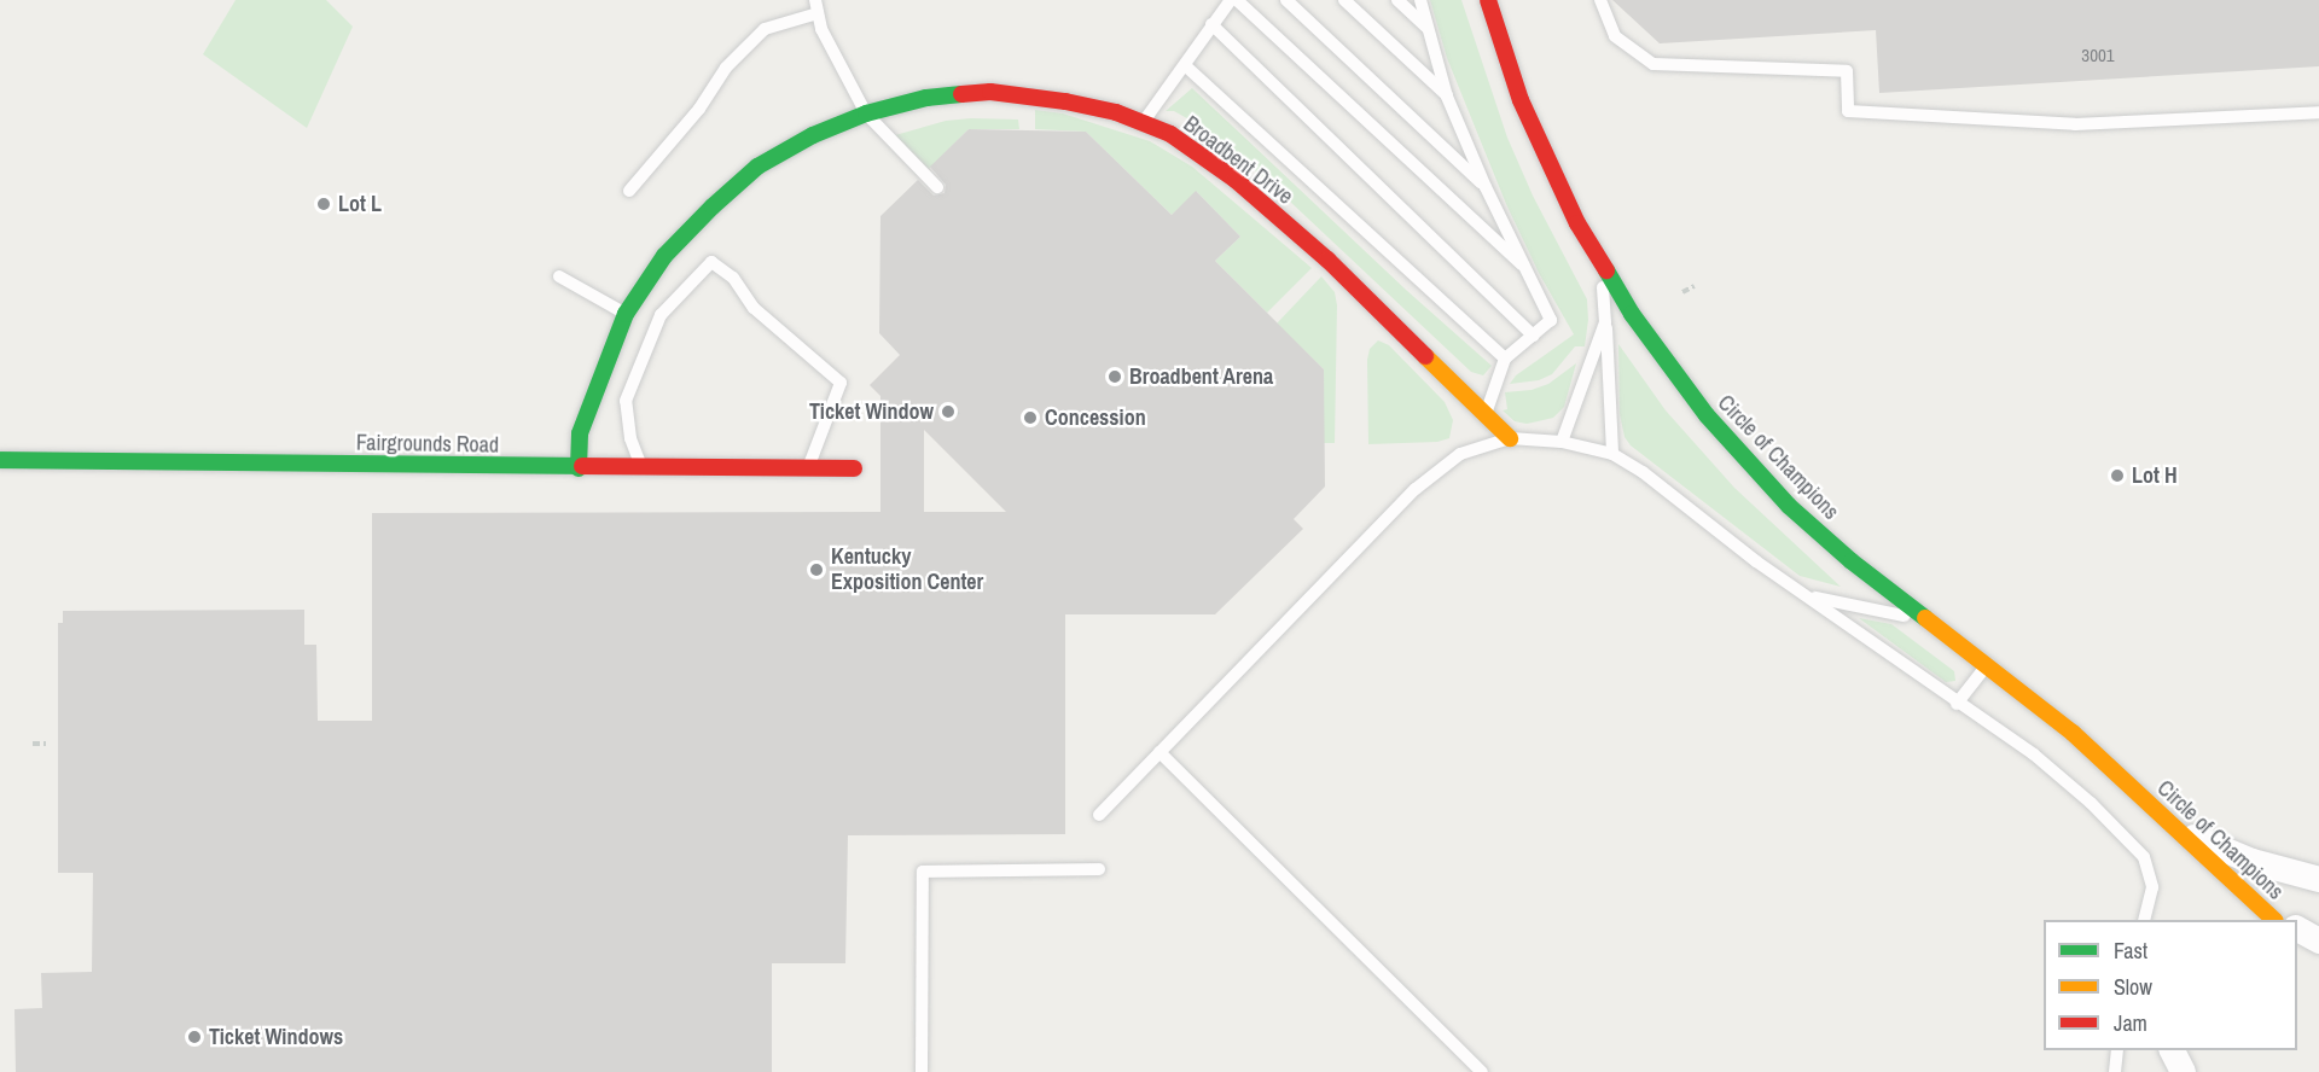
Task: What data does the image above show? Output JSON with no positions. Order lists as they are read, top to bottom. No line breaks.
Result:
{"streets":{"street":["Broadbent Drive","Fairgrounds Road","Circle of Champions"]},"crossings":[["Broadbent Drive","Fairgrounds Road"]],"places":["Lot L","Broadbent Arena","Ticket Window","Concession","Lot H","Kentucky Exposition Center","Ticket Windows"],"house_numbers":["3001"],"legend":["Fast","Slow","Jam"]}
